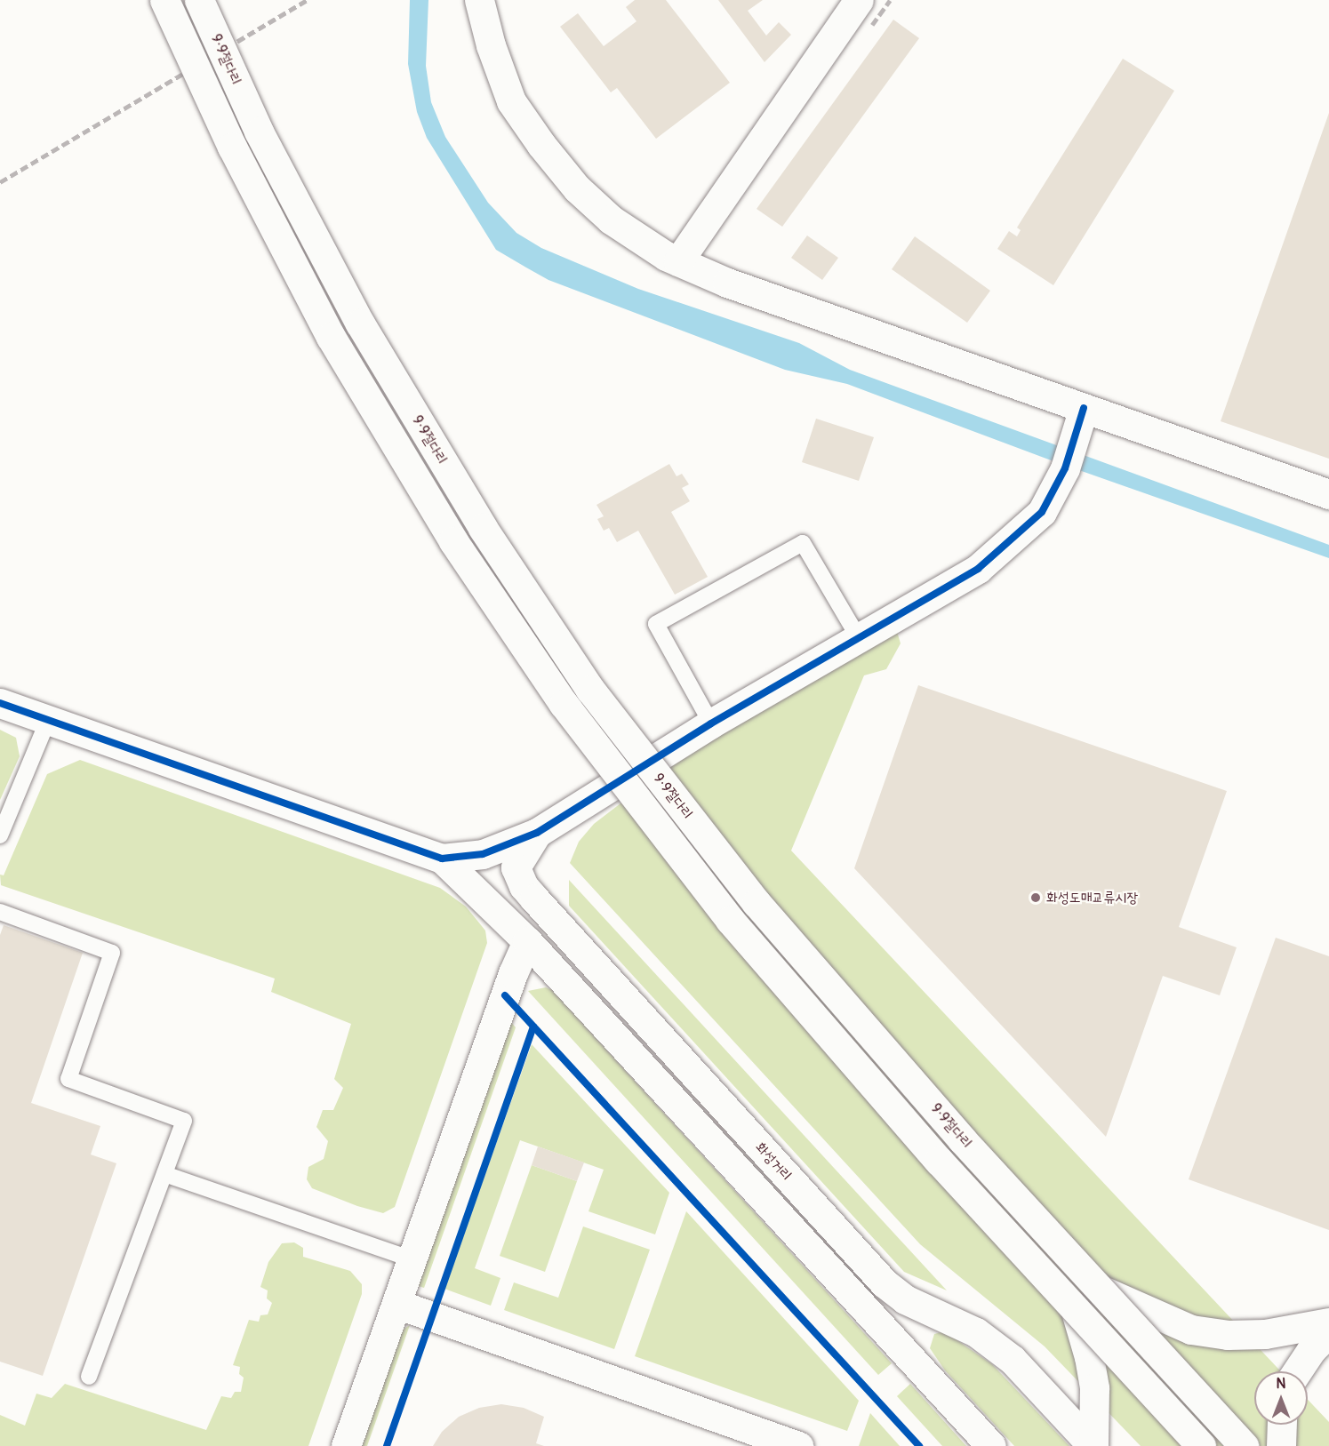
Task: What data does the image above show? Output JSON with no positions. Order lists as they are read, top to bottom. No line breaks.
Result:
{"streets":{"main road":["9·9절다리","화성거리"]},"places":["화성도매교류시장"],"north":"top"}
